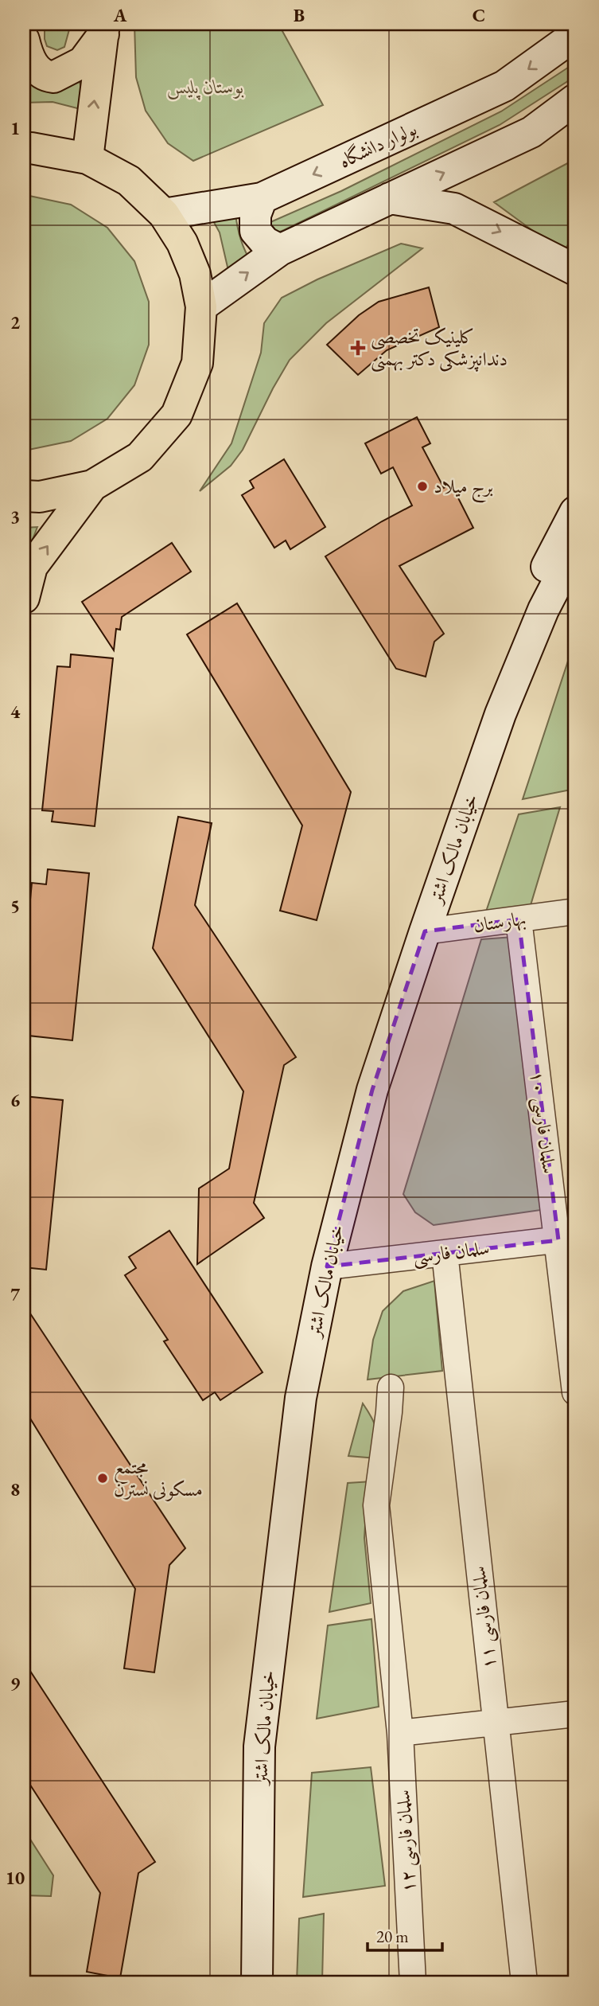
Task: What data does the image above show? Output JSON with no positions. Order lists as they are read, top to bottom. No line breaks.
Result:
{"streets":{"main road":["بولوار دانشگاه","خیابان مالک اشتر"],"street":["بهارستان","سلمان فارسی ۱۰","سلمان فارسی","سلمان فارسی ۱۱","سلمان فارسی ۱۲"]},"crossings":[["خیابان مالک اشتر","بهارستان"],["خیابان مالک اشتر","سلمان فارسی"],["بهارستان","سلمان فارسی ۱۰"],["سلمان فارسی ۱۰","سلمان فارسی"],["سلمان فارسی","سلمان فارسی ۱۱"]],"parks":["بوستان پلیس"],"places":{"health":["کلینیک تخصصی دندانپزشکی دکتر بهمنی"],"other":["برج میلاد","مجتمع مسکونی نسترن"]},"scale_bar":"20 m","grid":{"columns":["A","B","C"],"rows":["1","2","3","4","5","6","7","8","9","10"]}}
